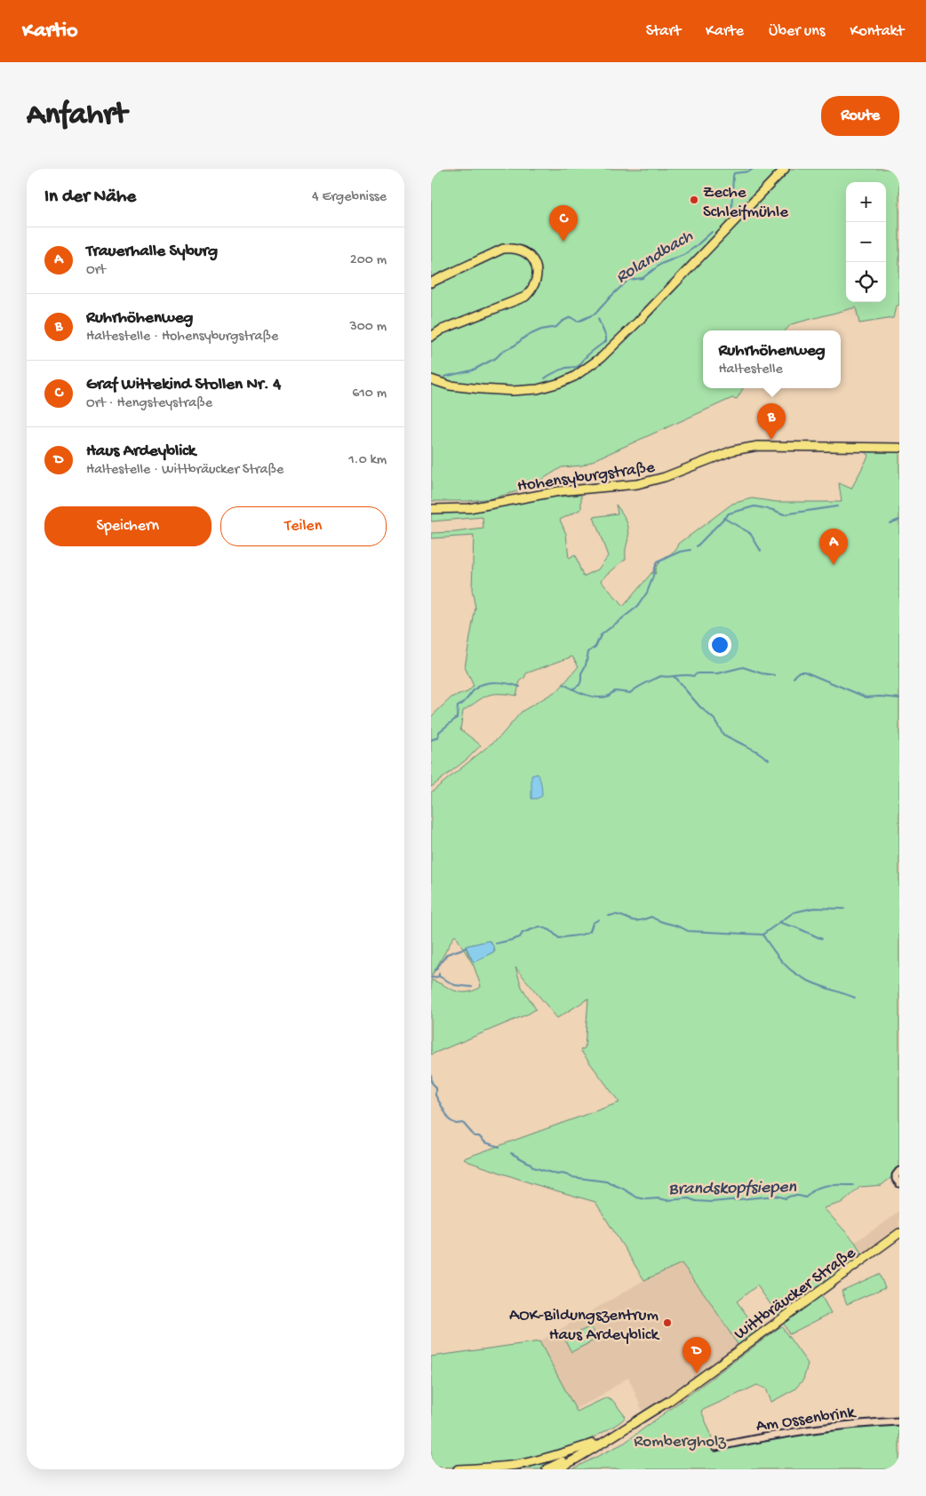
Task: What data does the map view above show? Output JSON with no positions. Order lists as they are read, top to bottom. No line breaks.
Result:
{"streets":{"main road":["Hohensyburgstraße","Wittbräucker Straße"],"street":["Am Ossenbrink"]},"water":["Rolandbach","Brandskopfsiepen"],"parks":["Rombergholz"],"places":["Zeche Schleifmühle","AOK-Bildungszentrum Haus Ardeyblick"],"page":{"header":"Kartio","nav":["Start","Karte","Über uns","Kontakt"],"buttons":["Route",["Speichern","Teilen"]],"title":"Anfahrt","heading":["In der Nähe","4 Ergebnisse"],"map_buttons":["+","−"],"pins":["C","B","A","D"],"list":[{"mark":"A","name":"Trauerhalle Syburg","note":"Ort","value":"200 m"},{"mark":"B","name":"Ruhrhöhenweg","note":"Haltestelle · Hohensyburgstraße","value":"300 m"},{"mark":"C","name":"Graf Wittekind Stollen Nr. 4","note":"Ort · Hengsteystraße","value":"610 m"},{"mark":"D","name":"Haus Ardeyblick","note":"Haltestelle · Wittbräucker Straße","value":"1.0 km"}],"popup":["Ruhrhöhenweg","Haltestelle"]}}
